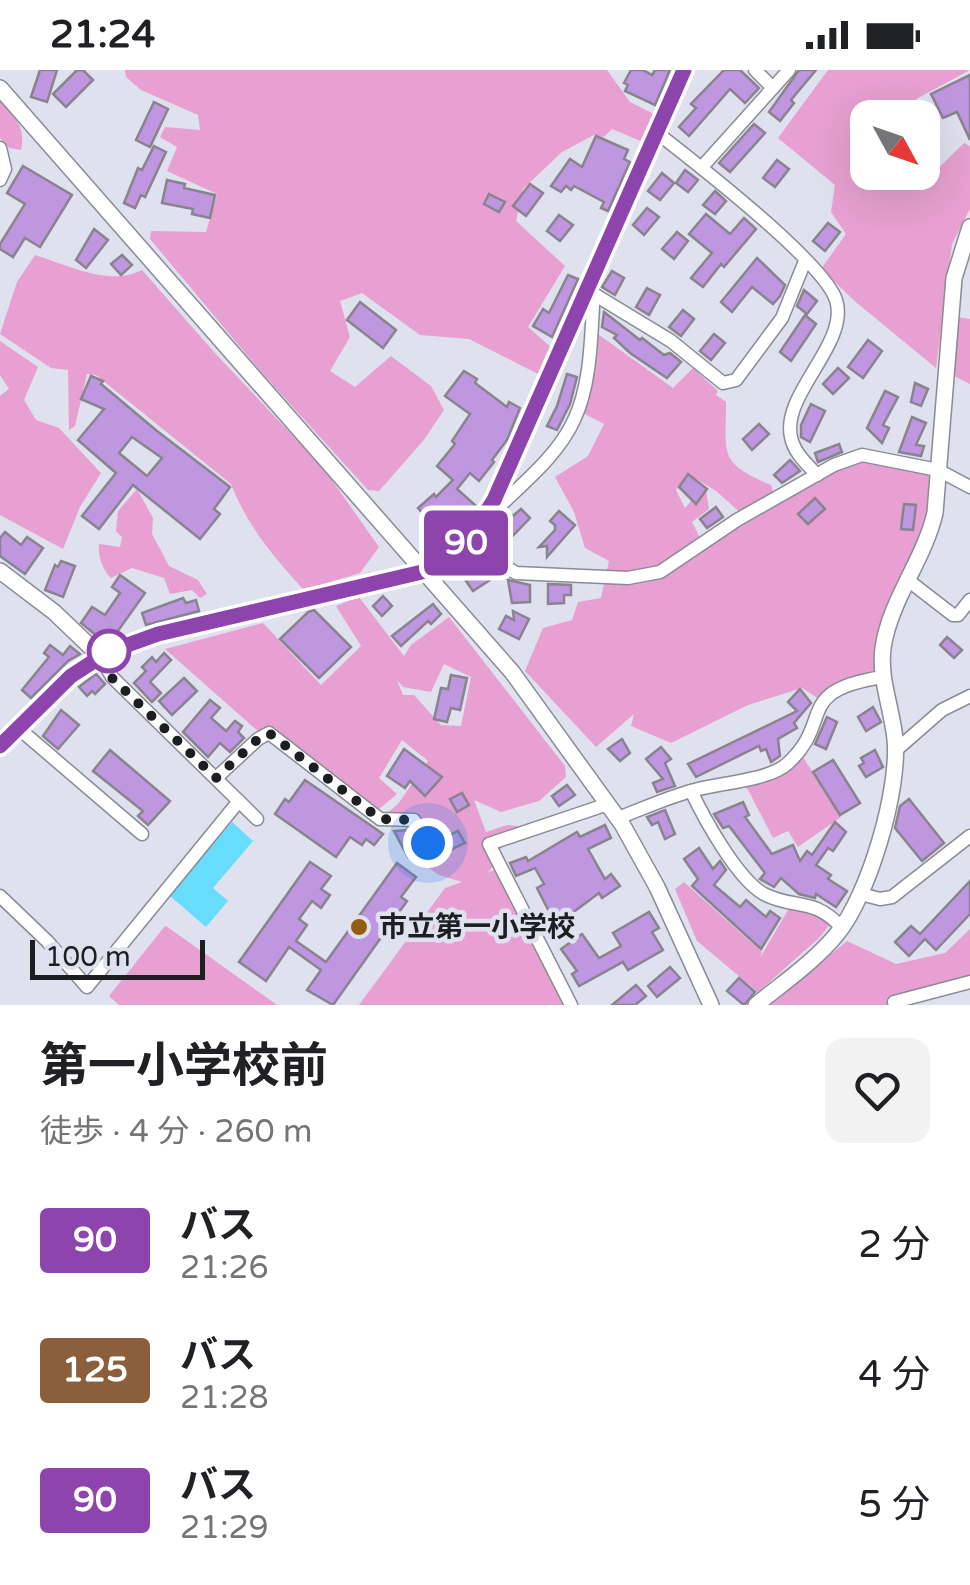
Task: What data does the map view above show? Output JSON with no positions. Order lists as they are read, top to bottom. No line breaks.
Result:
{"places":["市立第一小学校"],"lines":["bus line 90"],"scale_bar":"100 m","north":"bottom right","page":{"status":"21:24","on_map":"90","scale":"100 m","heading":["第一小学校前","徒歩 · 4 分 · 260 m"],"list":[{"mark":"90","name":"バス","note":"21:26","value":"2 分"},{"mark":"125","name":"バス","note":"21:28","value":"4 分"},{"mark":"90","name":"バス","note":"21:29","value":"5 分"}]}}
